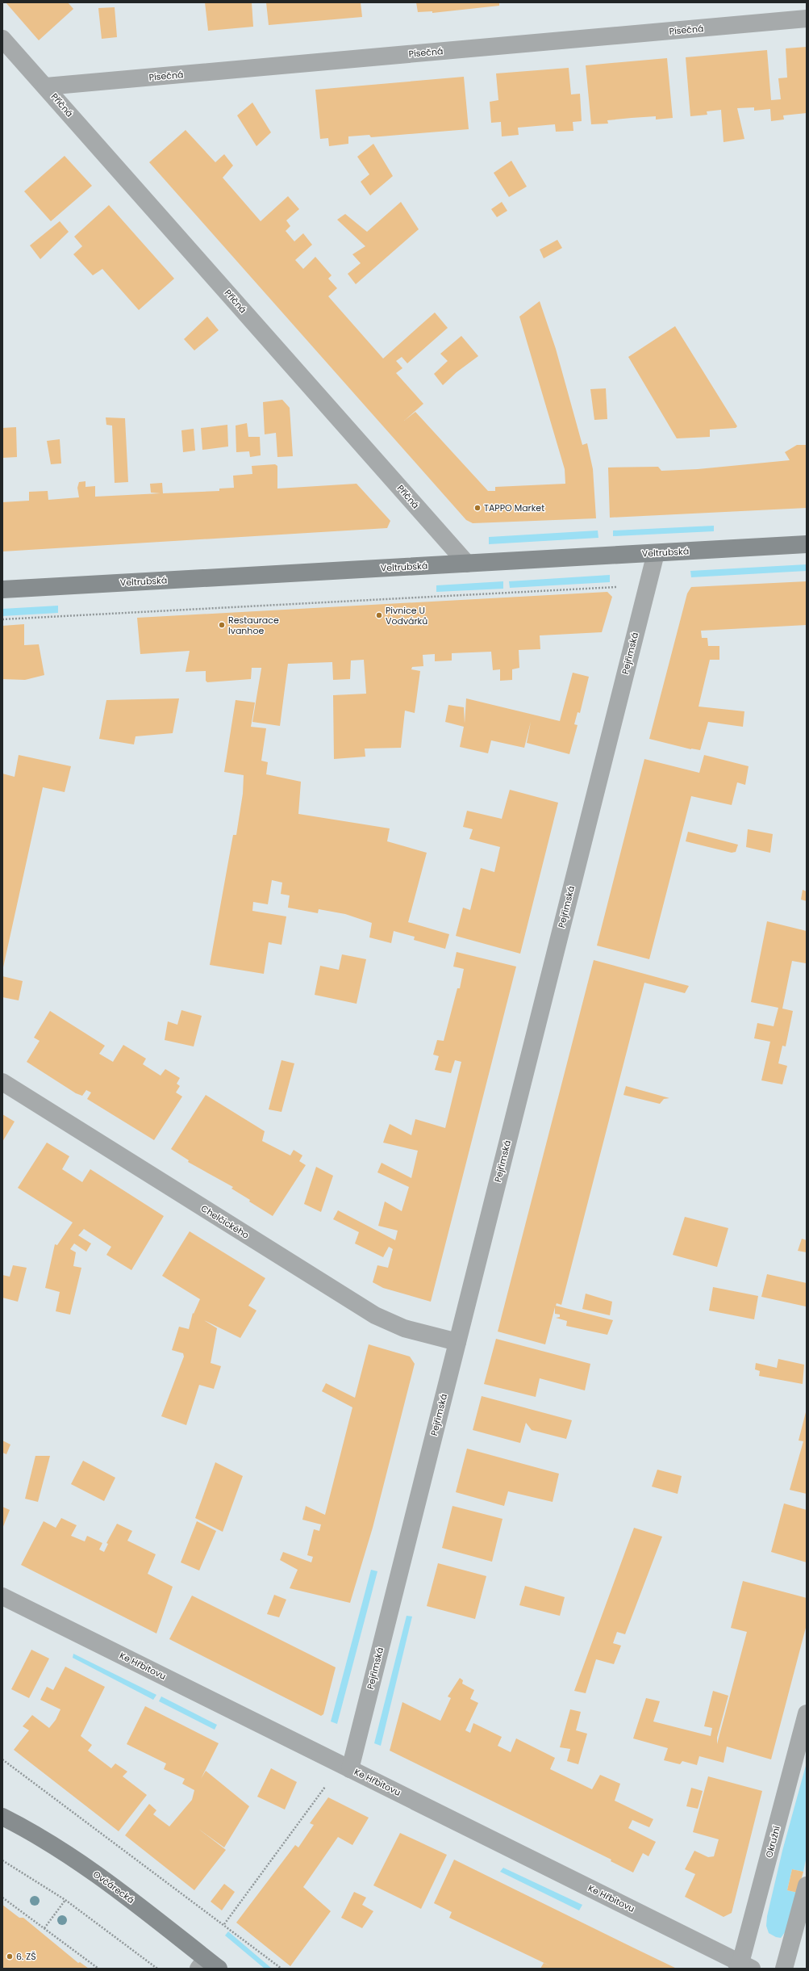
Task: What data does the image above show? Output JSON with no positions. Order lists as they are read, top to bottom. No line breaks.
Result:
{"streets":{"street":["Písečná","Příčná","Veltrubská","Pejřimská","Chelčického","Ke Hřbitovu","Okružní","Ovčárecká"]},"crossings":[["Písečná","Příčná"],["Příčná","Veltrubská"],["Veltrubská","Pejřimská"],["Pejřimská","Chelčického"],["Pejřimská","Ke Hřbitovu"],["Ke Hřbitovu","Okružní"]],"places":["TAPPO Market","Pivnice U Vodvárků","Restaurace Ivanhoe","6. ZŠ"]}
